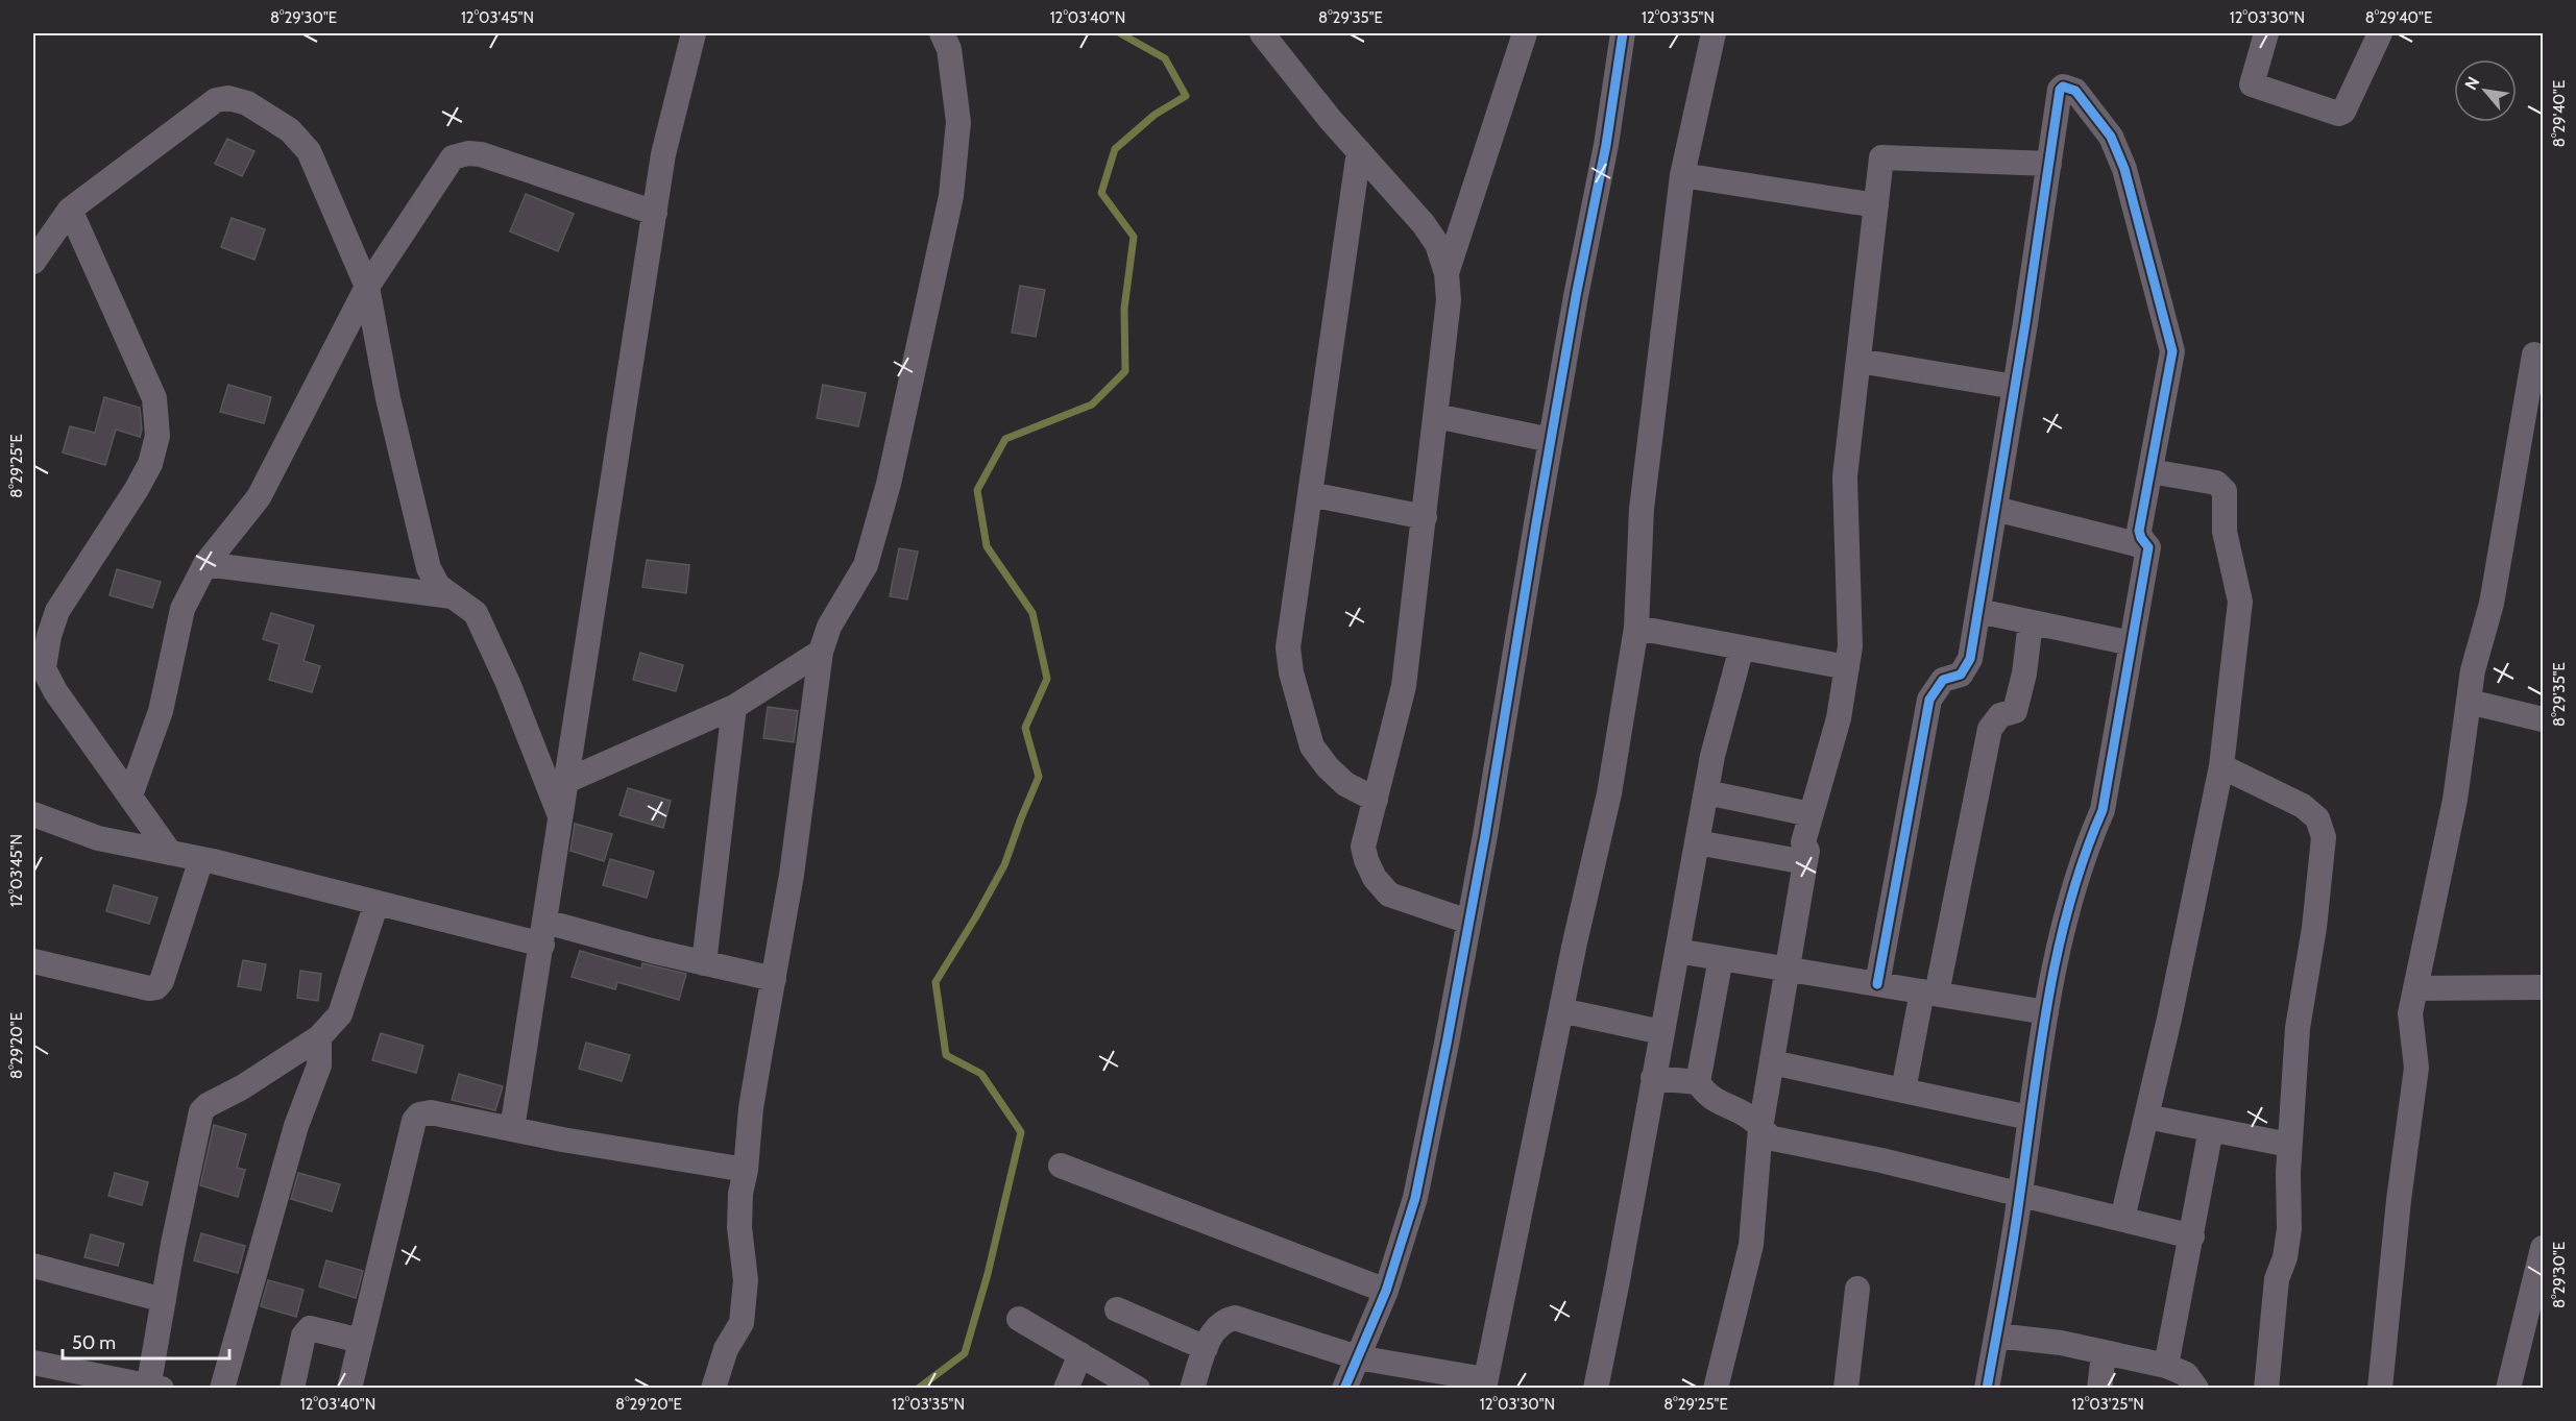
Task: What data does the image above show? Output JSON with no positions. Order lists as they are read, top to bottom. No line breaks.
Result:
{"scale_bar":"50 m","north":"top left","coordinates":["8°29'30\"E","12°03'45\"N","12°03'40\"N","8°29'35\"E","12°03'35\"N","12°03'30\"N","8°29'40\"E","8°29'25\"E","8°29'20\"E","12°03'25\"N"]}
